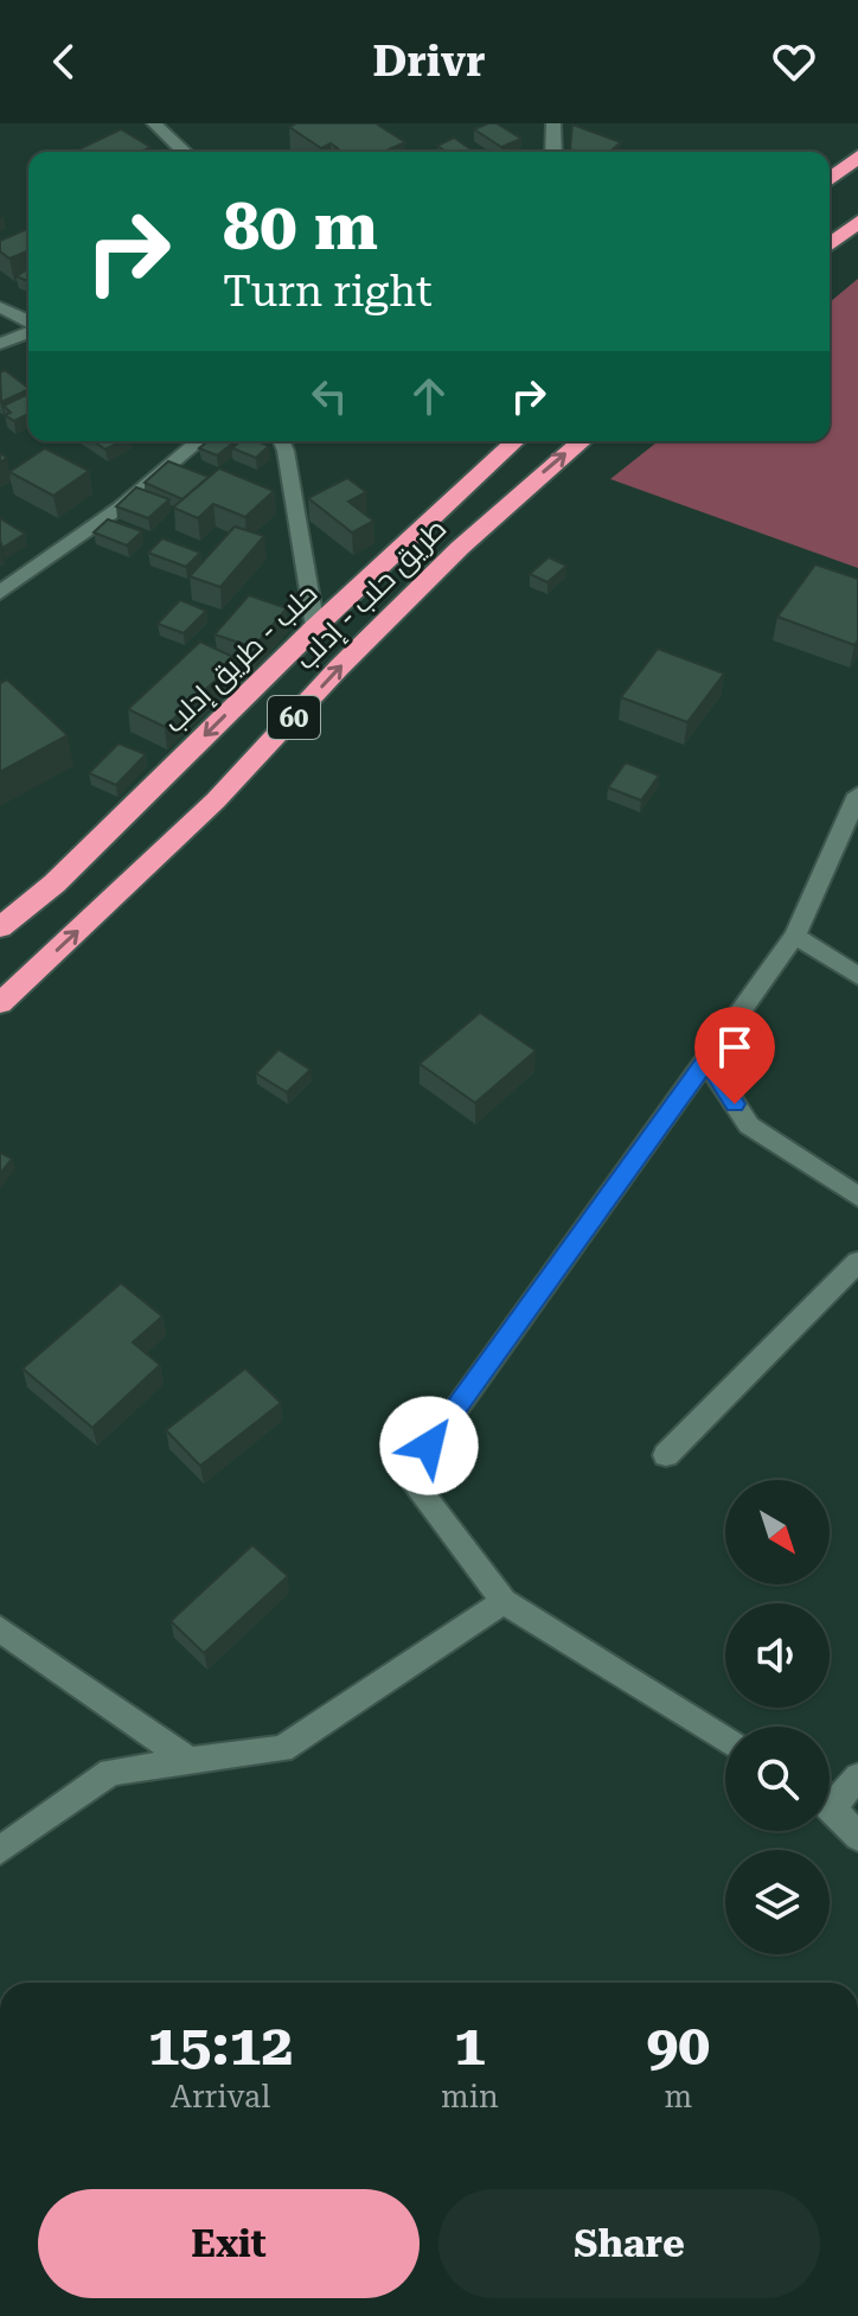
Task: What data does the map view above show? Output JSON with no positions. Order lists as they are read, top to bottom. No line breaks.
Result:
{"streets":{"highway":["طريق حلب - إدلب","حلب - طريق إدلب","60"]},"one_way":["طريق حلب - إدلب","حلب - طريق إدلب"],"north":"bottom right","page":{"header":"Drivr","turn":["80 m","Turn right"],"eta":["15:12","Arrival","1","min","90","m"],"buttons":["Exit","Share"]}}
